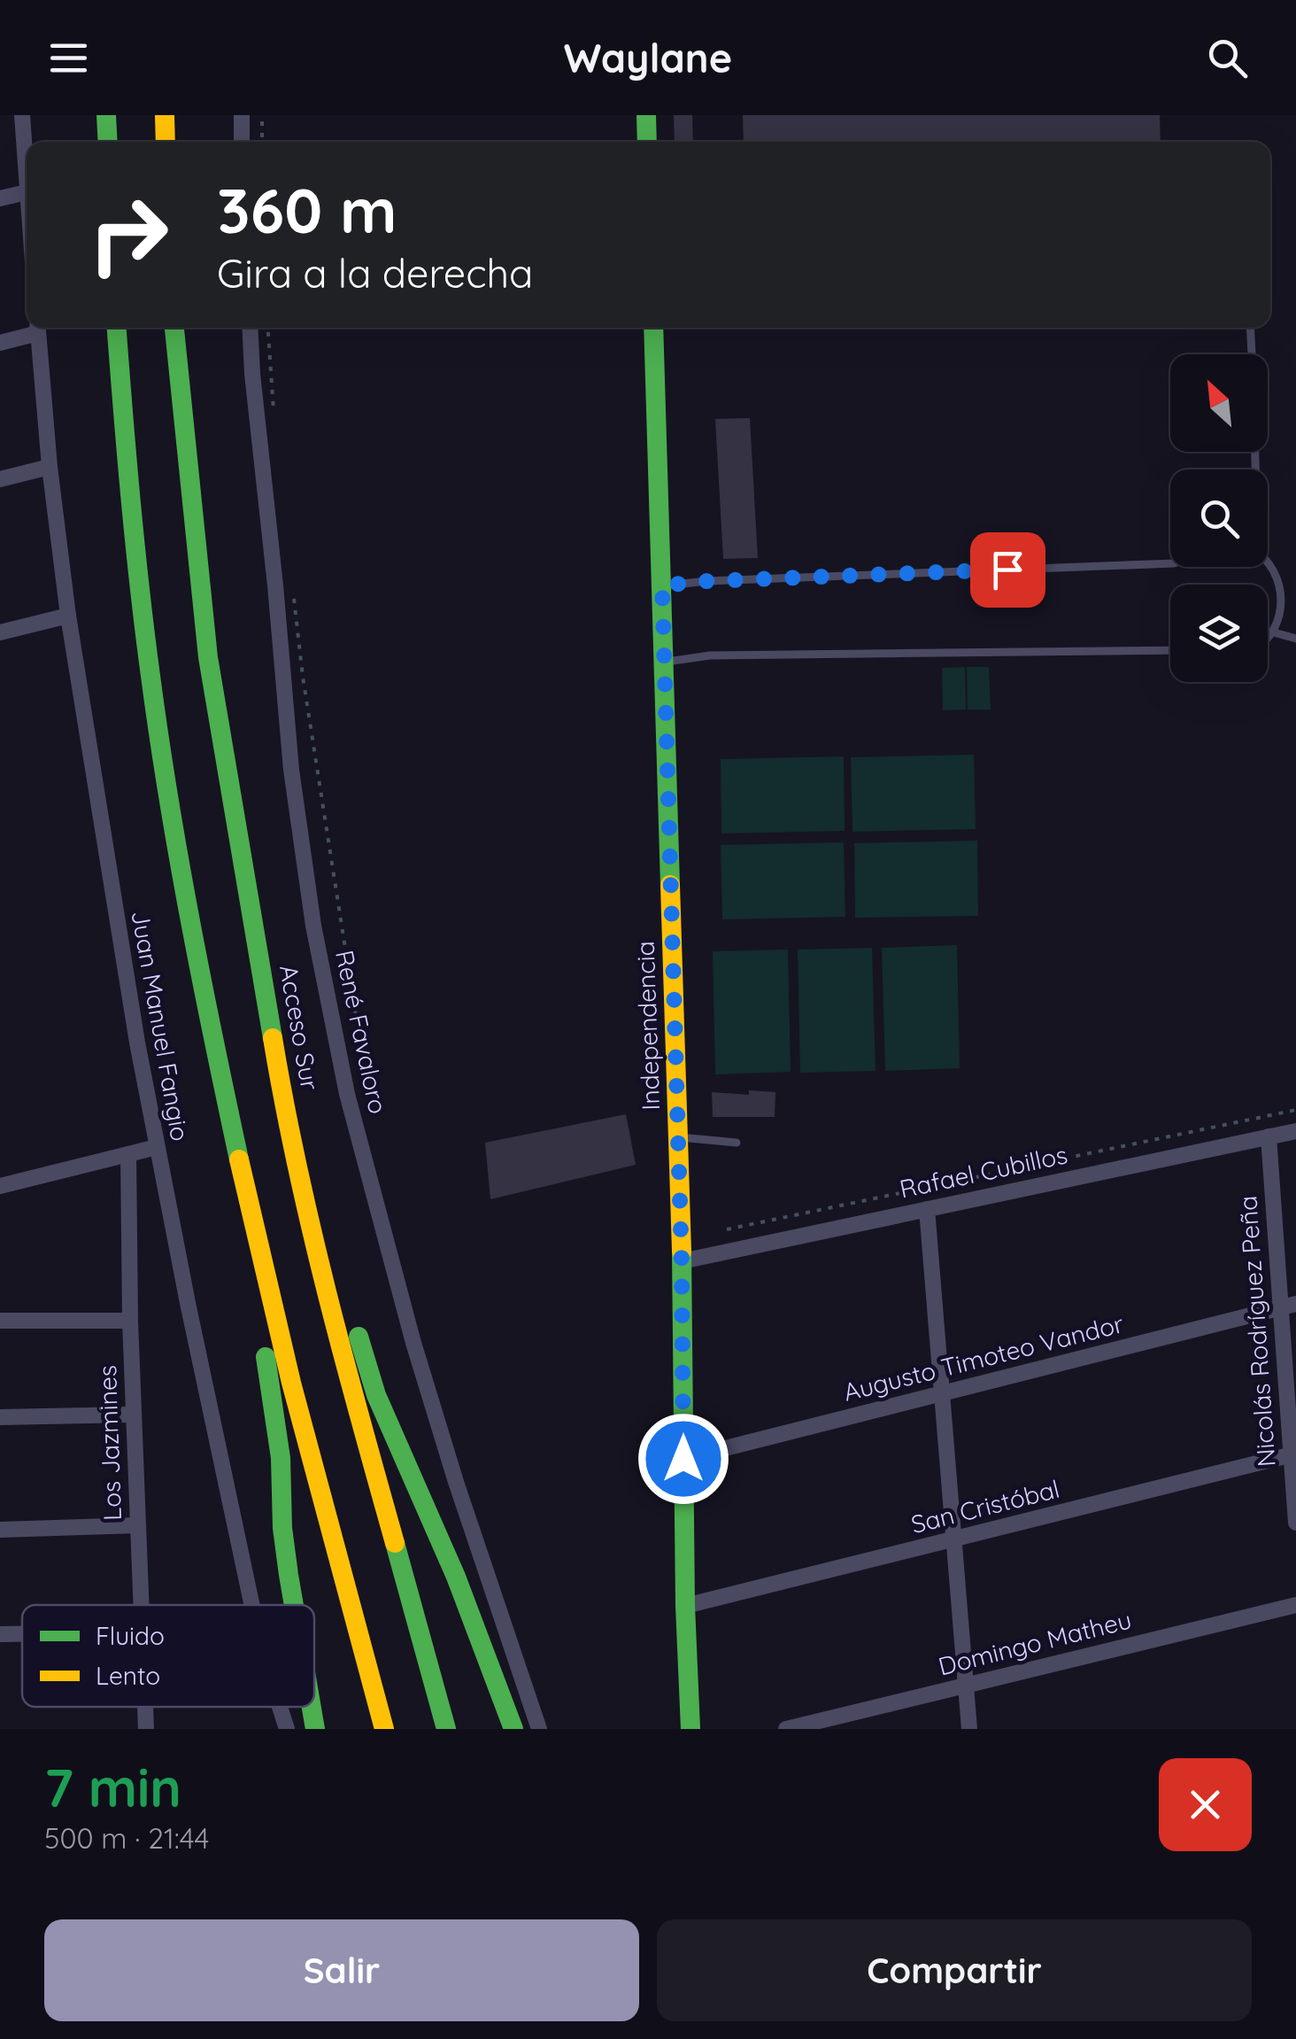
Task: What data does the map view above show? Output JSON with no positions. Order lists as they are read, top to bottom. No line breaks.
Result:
{"streets":{"main road":["Independencia","Acceso Sur"],"street":["Juan Manuel Fangio","René Favaloro","Rafael Cubillos","Nicolás Rodríguez Peña","Augusto Timoteo Vandor","Los Jazmines","San Cristóbal","Domingo Matheu"]},"crossings":[["Independencia","Rafael Cubillos"],["Independencia","Augusto Timoteo Vandor"],["Independencia","San Cristóbal"],["Rafael Cubillos","Nicolás Rodríguez Peña"],["Nicolás Rodríguez Peña","Augusto Timoteo Vandor"],["Nicolás Rodríguez Peña","San Cristóbal"]],"legend":["Fluido","Lento"],"north":"top left","page":{"header":"Waylane","turn":["360 m","Gira a la derecha"],"heading":["7 min","500 m · 21:44"],"buttons":["Salir","Compartir"]}}
